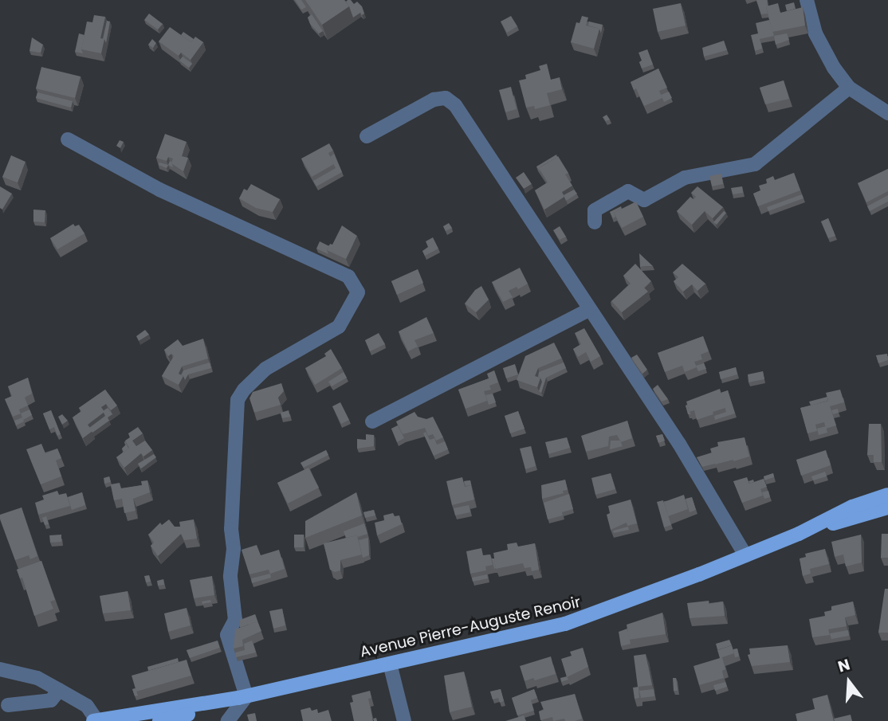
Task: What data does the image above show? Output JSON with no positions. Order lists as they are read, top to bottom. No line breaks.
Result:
{"streets":{"main road":["Avenue Pierre-Auguste Renoir"]},"north":"top"}
